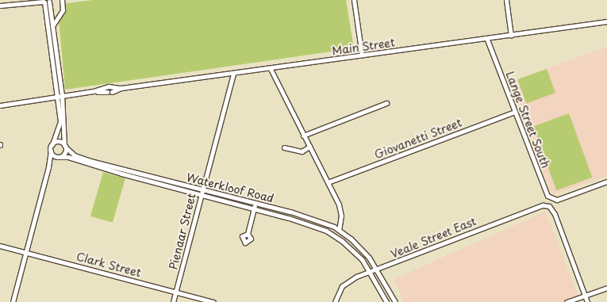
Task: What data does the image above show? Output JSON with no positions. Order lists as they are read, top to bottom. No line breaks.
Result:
{"streets":{"street":["Main Street","Lange Street South","Giovanetti Street","Waterkloof Road","Pienaar Street","Veale Street East","Clark Street"]},"crossings":[["Main Street","Lange Street South"],["Main Street","Pienaar Street"],["Lange Street South","Giovanetti Street"],["Waterkloof Road","Pienaar Street"],["Waterkloof Road","Veale Street East"],["Pienaar Street","Clark Street"]]}
